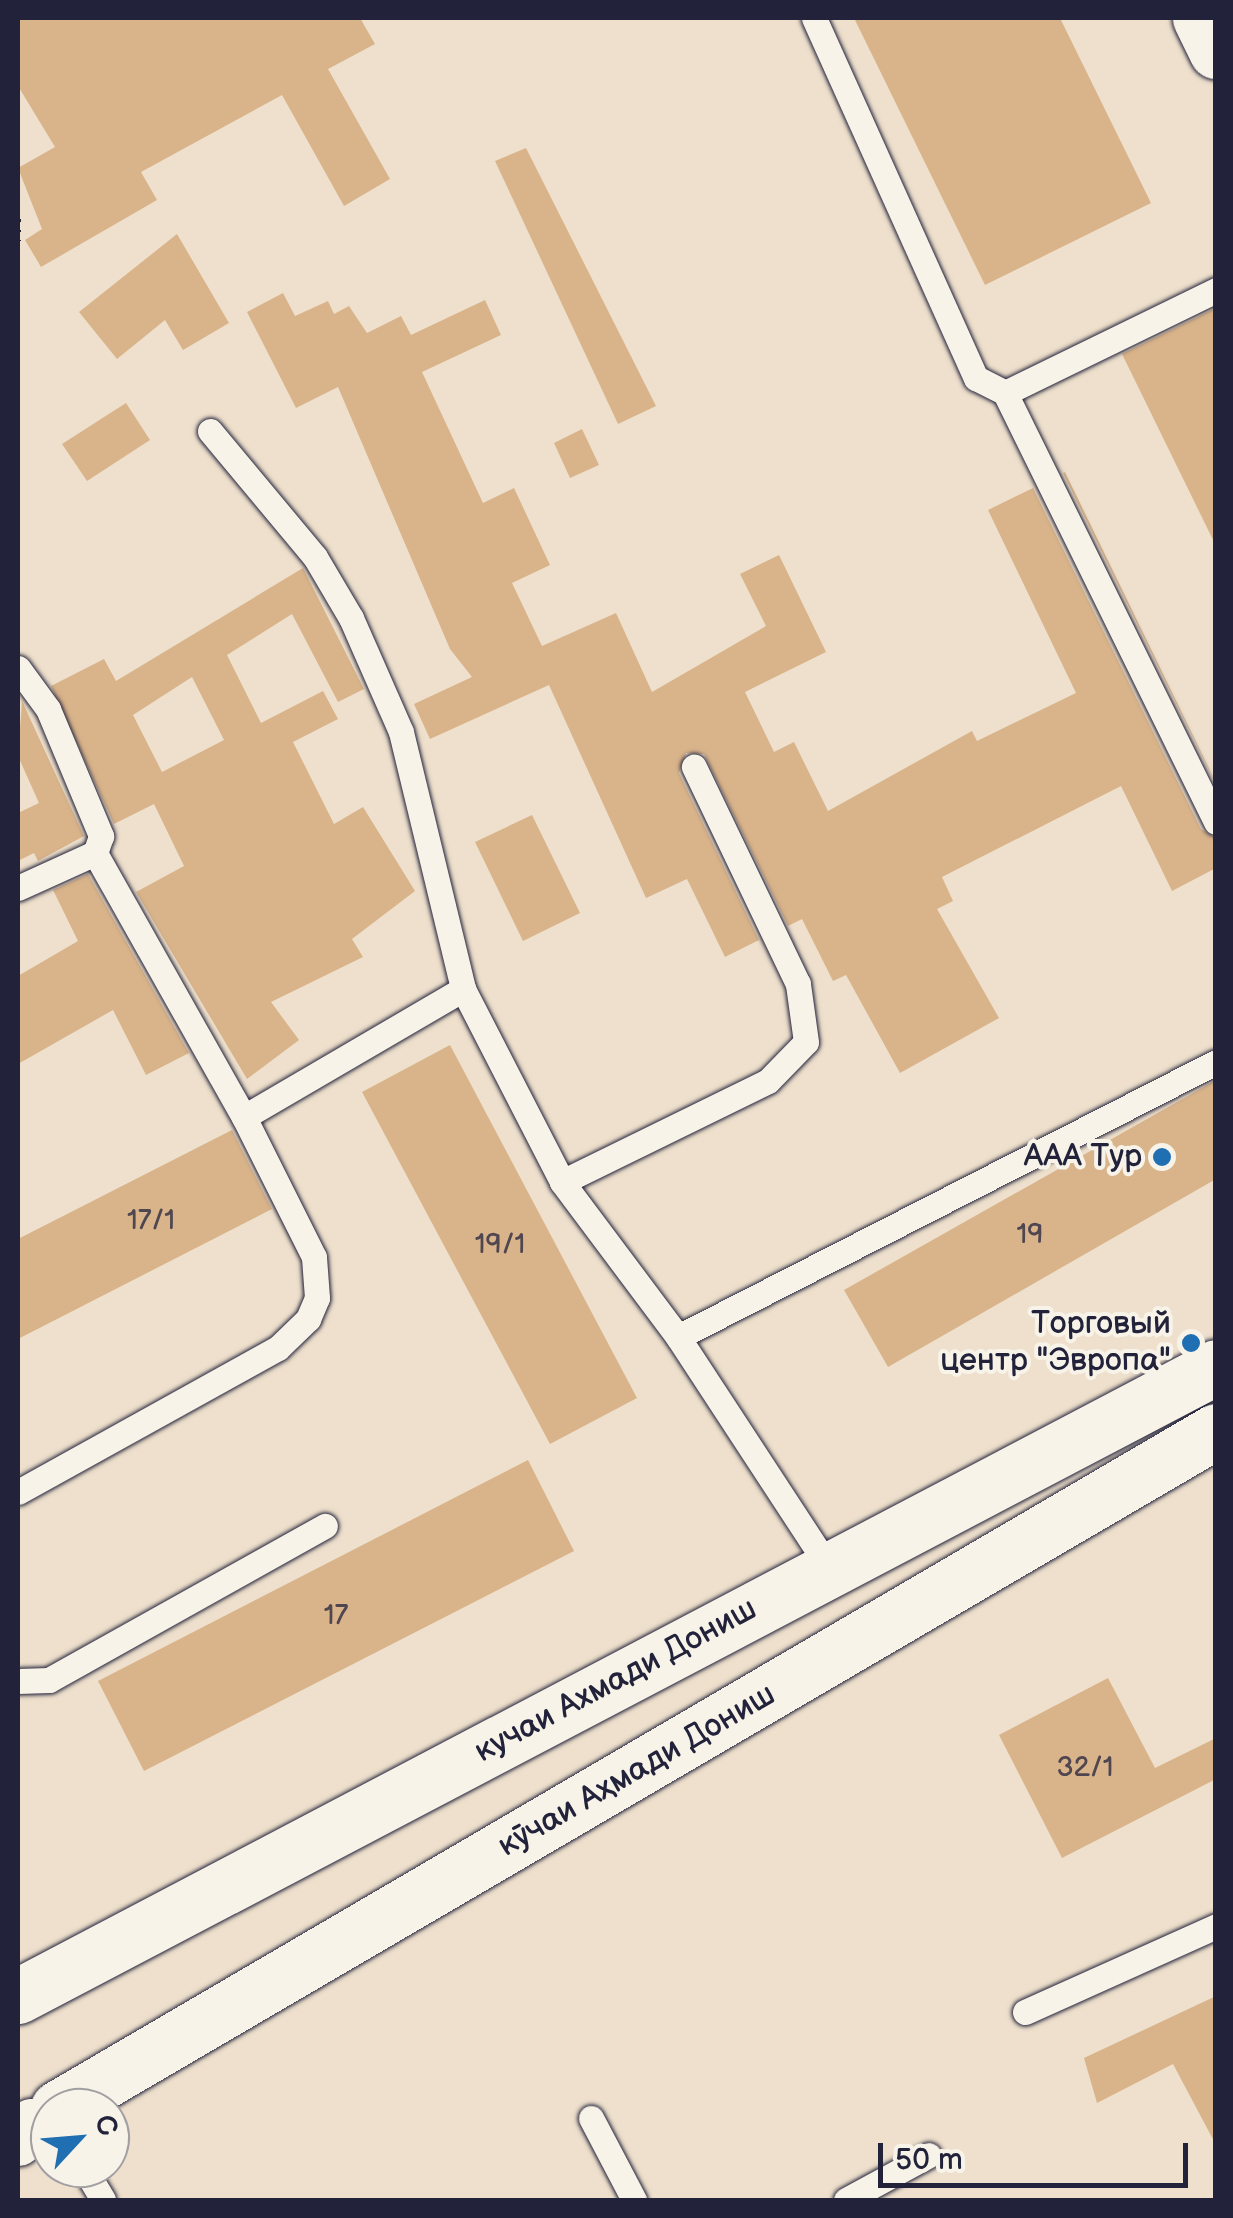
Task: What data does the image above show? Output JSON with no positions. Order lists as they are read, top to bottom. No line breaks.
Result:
{"streets":{"main road":["кучаи Ахмади Дониш","кӯчаи Аҳмади Дониш"]},"places":["ААА Тур","Торговый центр \"Эвропа\""],"house_numbers":["17/1","19","19/1","17","32/1"],"scale_bar":"50 m","north":"top right"}
